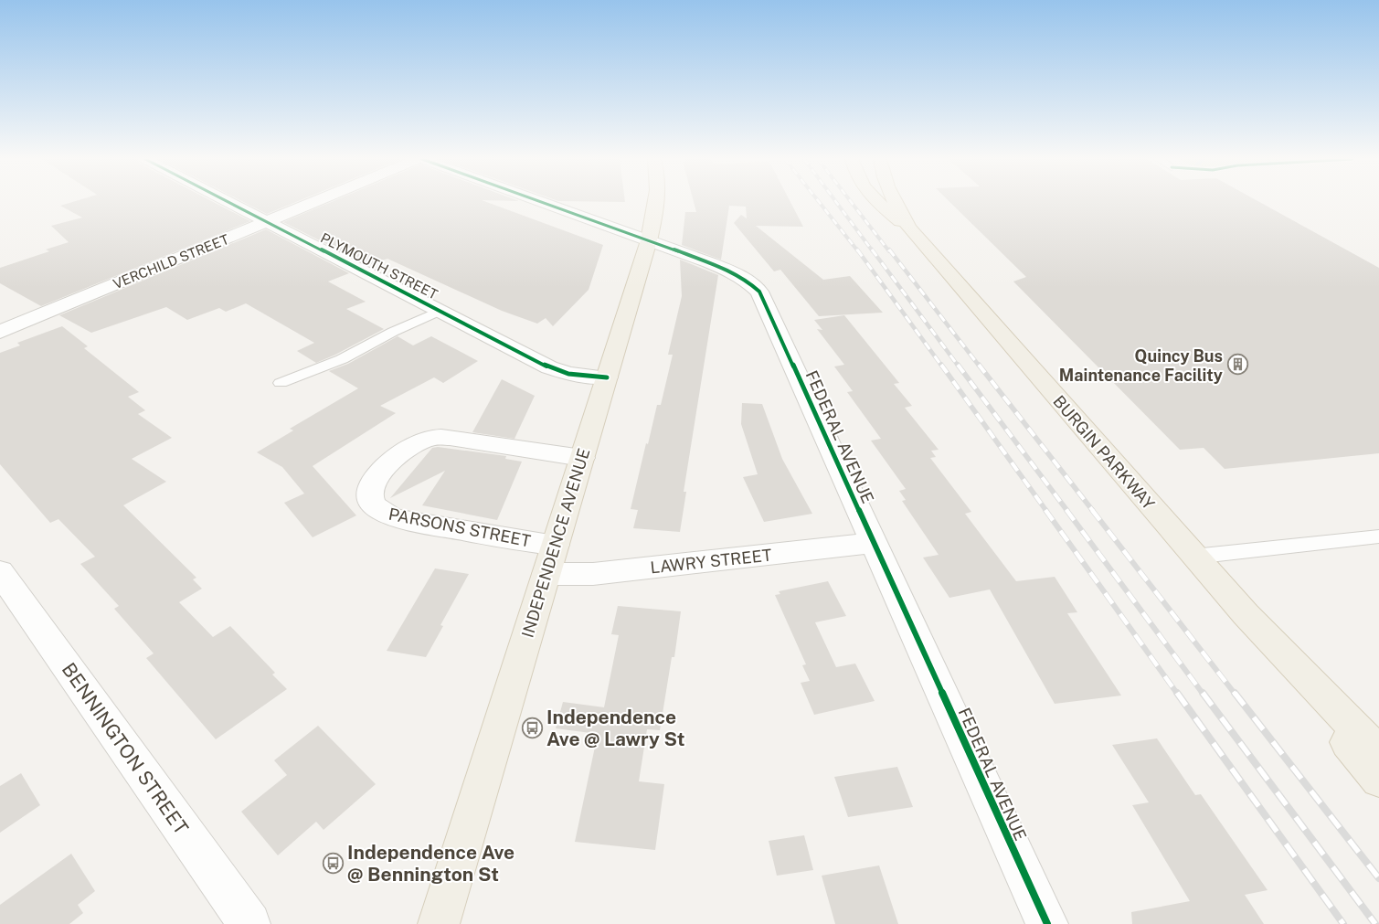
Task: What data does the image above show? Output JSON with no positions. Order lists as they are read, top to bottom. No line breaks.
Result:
{"streets":{"main road":["BURGIN PARKWAY","INDEPENDENCE AVENUE"],"street":["VERCHILD STREET","PLYMOUTH STREET","FEDERAL AVENUE","PARSONS STREET","LAWRY STREET","BENNINGTON STREET"]},"crossings":[["VERCHILD STREET","PLYMOUTH STREET"],["PLYMOUTH STREET","INDEPENDENCE AVENUE"],["FEDERAL AVENUE","INDEPENDENCE AVENUE"],["FEDERAL AVENUE","LAWRY STREET"],["PARSONS STREET","INDEPENDENCE AVENUE"],["INDEPENDENCE AVENUE","LAWRY STREET"]],"places":{"building":["Quincy Bus Maintenance Facility"],"bus stop":["Independence Ave @ Lawry St","Independence Ave @ Bennington St"]}}
